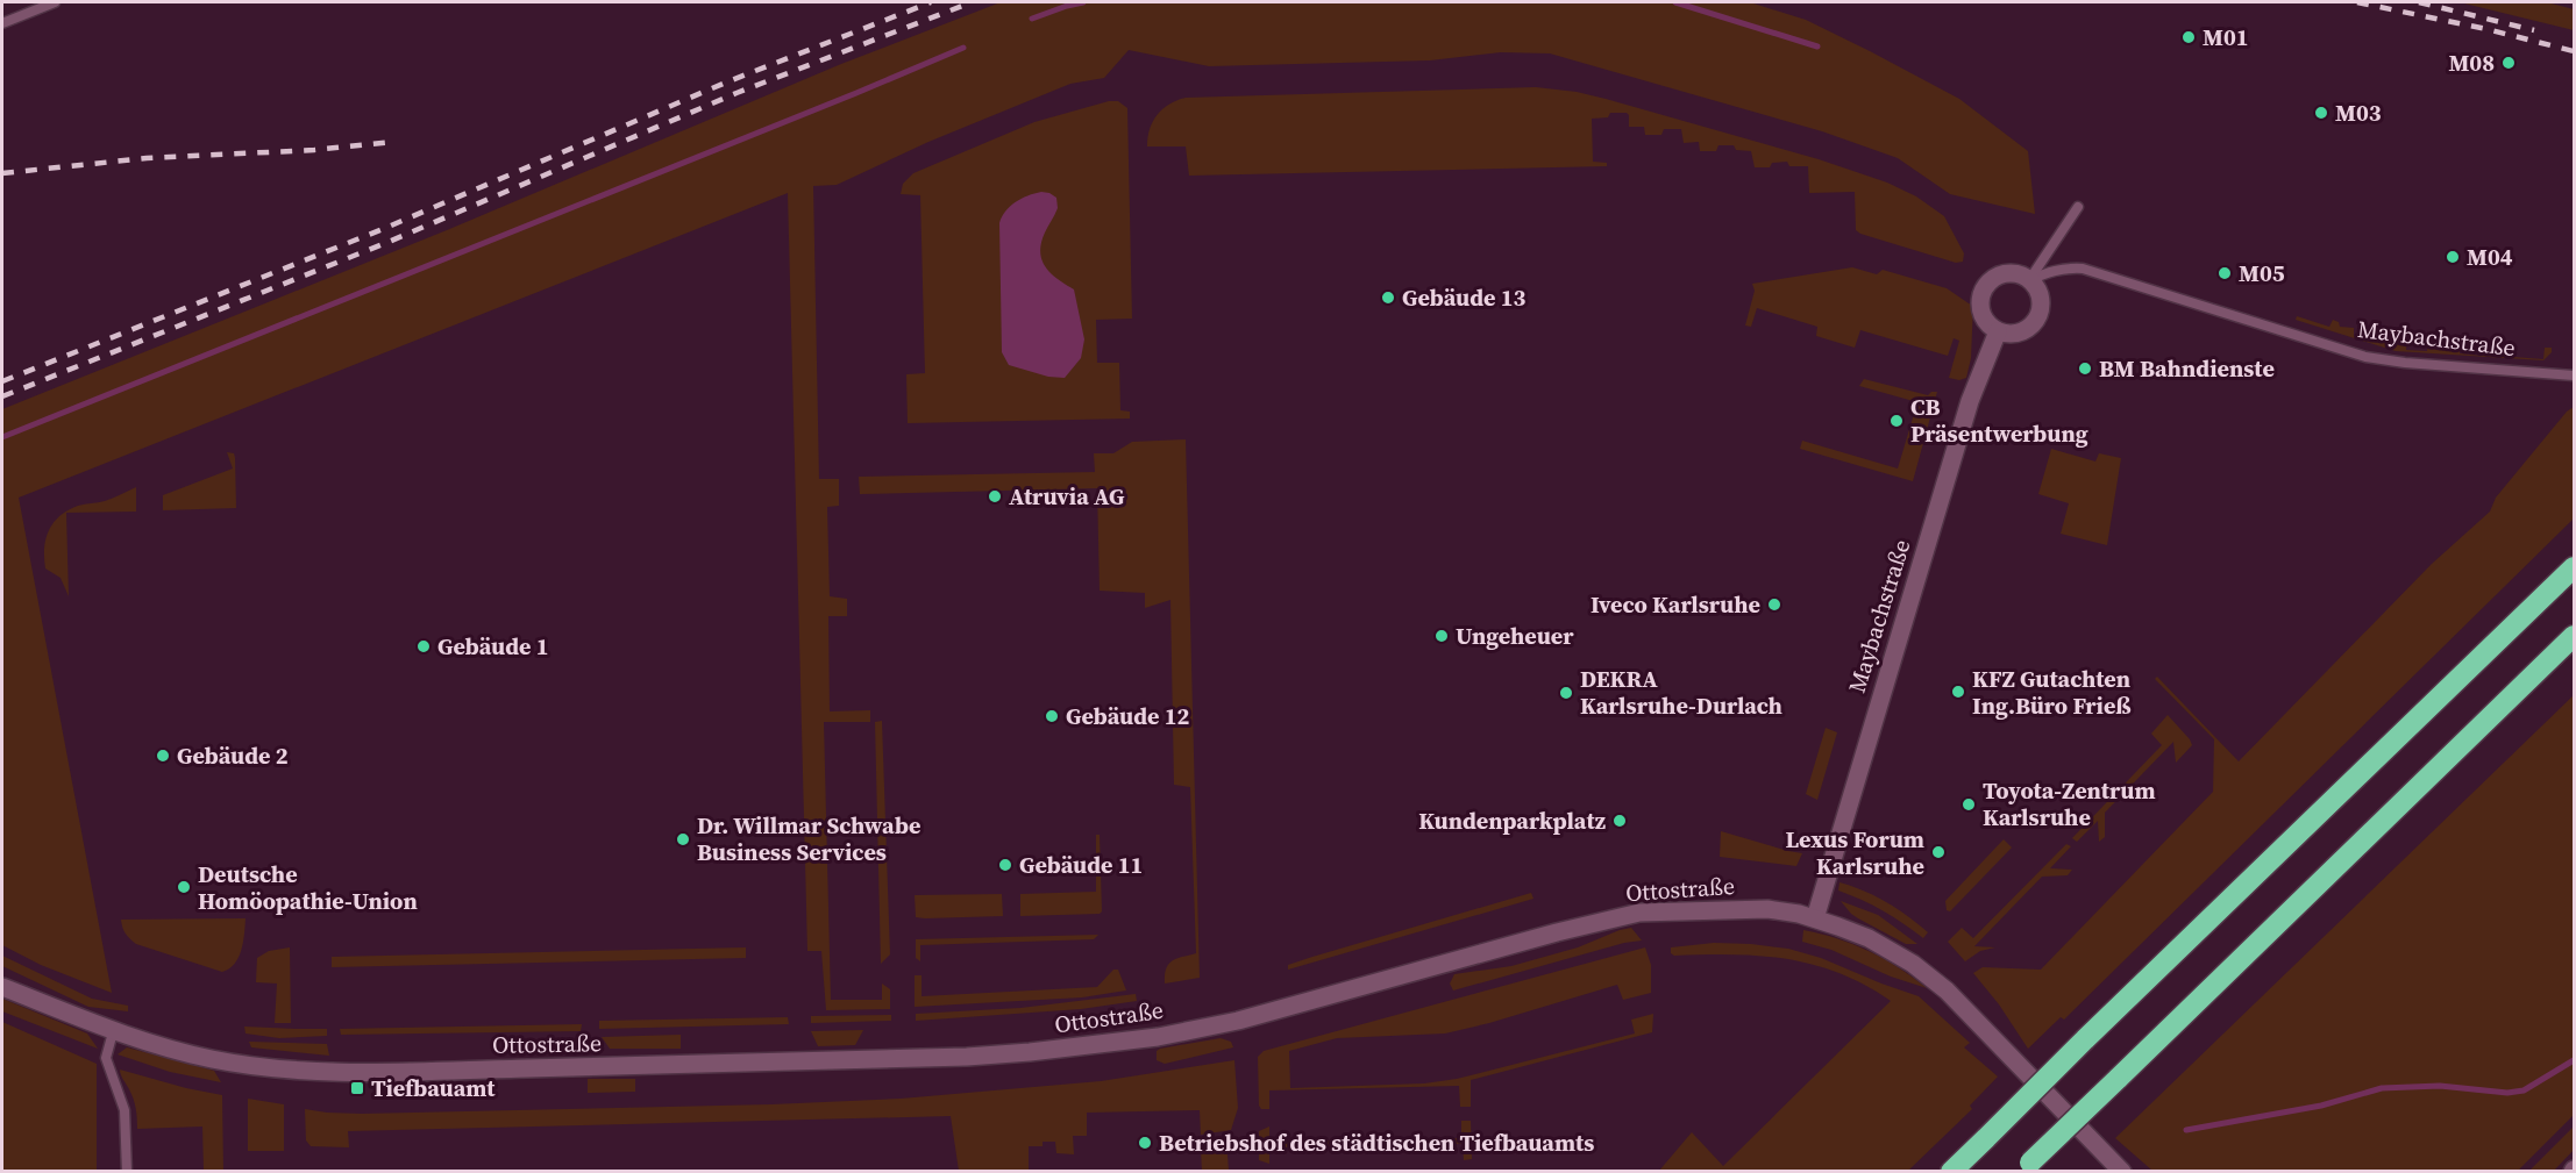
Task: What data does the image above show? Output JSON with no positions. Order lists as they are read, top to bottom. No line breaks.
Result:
{"streets":{"main road":["Maybachstraße","Ottostraße"]},"crossings":[["Maybachstraße","Ottostraße"]],"places":{"other":["M01","M08","M03","M04","M05","Gebäude 13","BM Bahndienste","CB Präsentwerbung","Atruvia AG","Iveco Karlsruhe","Ungeheuer","Gebäude 1","KFZ Gutachten Ing.Büro Frieß","DEKRA Karlsruhe-Durlach","Gebäude 12","Gebäude 2","Toyota-Zentrum Karlsruhe","Kundenparkplatz","Dr. Willmar Schwabe Business Services","Lexus Forum Karlsruhe","Gebäude 11","Deutsche Homöopathie-Union","Betriebshof des städtischen Tiefbauamts"],"transit":["Tiefbauamt"]}}
